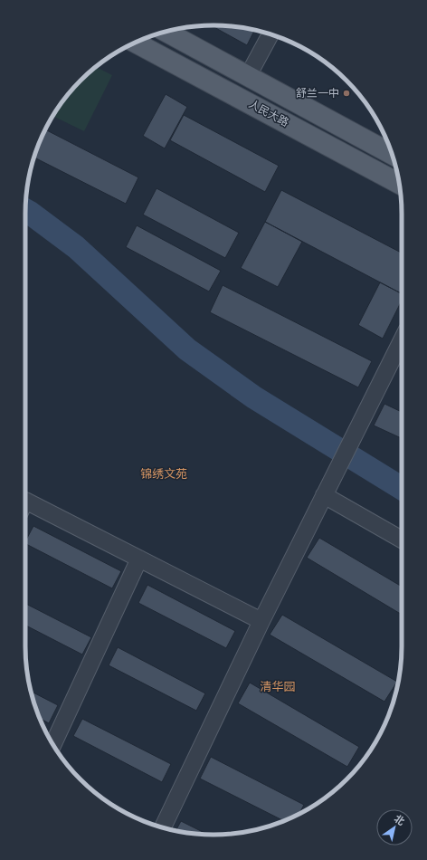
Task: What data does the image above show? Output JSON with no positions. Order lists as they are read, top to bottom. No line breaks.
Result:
{"streets":{"main road":["人民大路"]},"districts":["锦绣文苑","清华园"],"places":["舒兰一中"],"north":"top right"}
